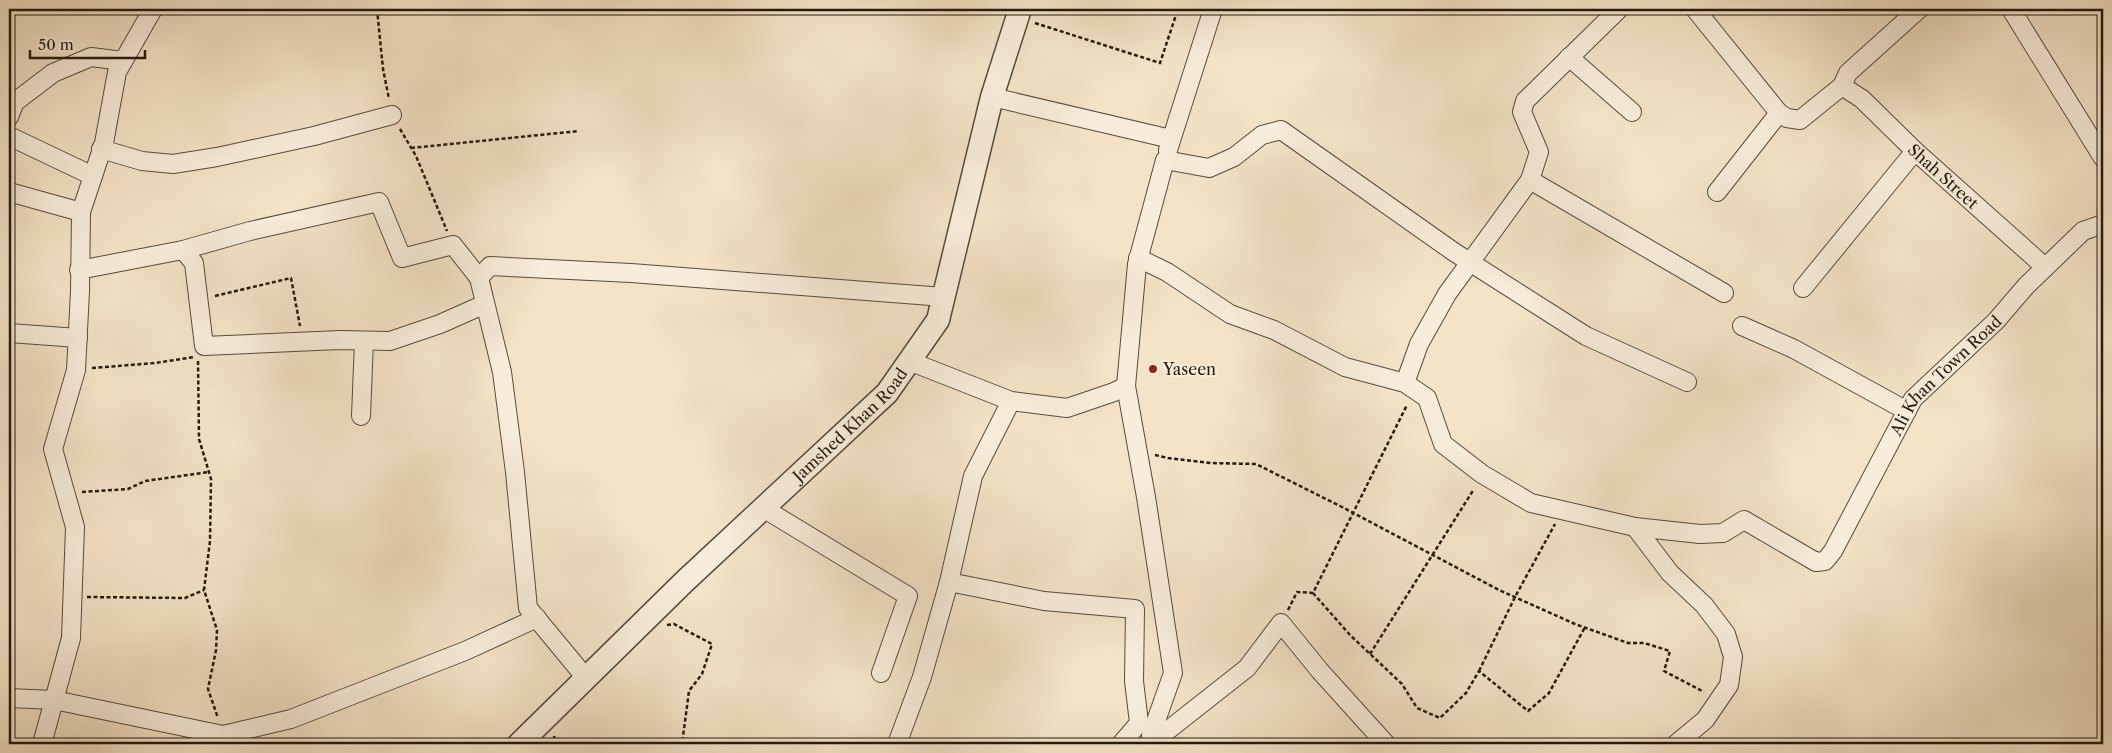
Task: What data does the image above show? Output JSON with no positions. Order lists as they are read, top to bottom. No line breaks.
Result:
{"streets":{"street":["Shah Street","Ali Khan Town Road","Jamshed Khan Road"]},"crossings":[["Shah Street","Ali Khan Town Road"]],"places":["Yaseen"],"scale_bar":"50 m"}
